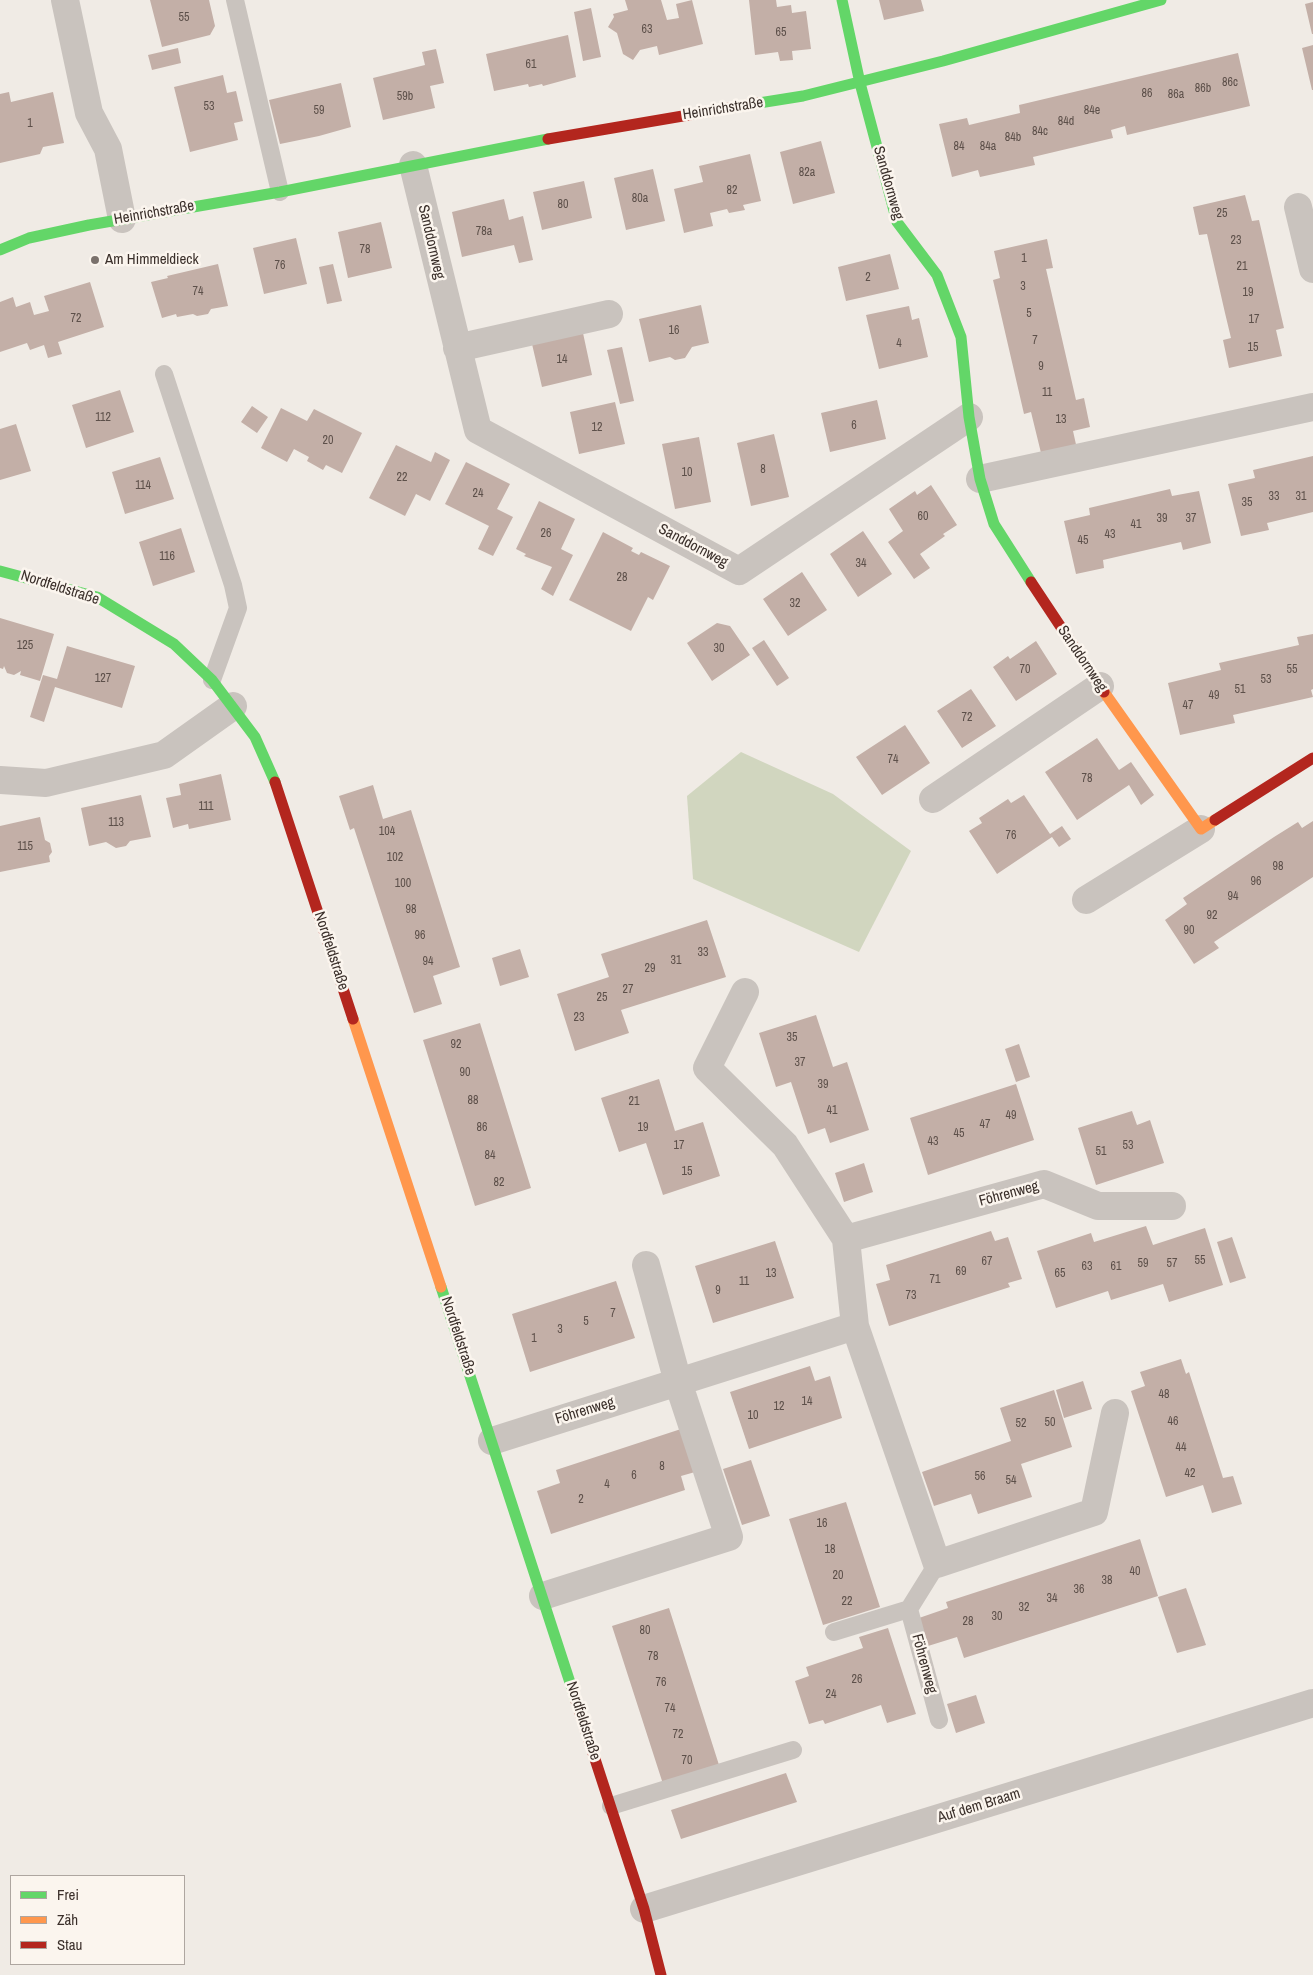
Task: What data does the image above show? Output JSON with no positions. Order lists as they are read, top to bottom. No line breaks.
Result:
{"streets":{"street":["Heinrichstraße","Sanddornweg","Nordfeldstraße","Föhrenweg","Auf dem Braam"]},"crossings":[["Heinrichstraße","Sanddornweg"],["Nordfeldstraße","Föhrenweg"],["Nordfeldstraße","Auf dem Braam"]],"places":["Am Himmeldieck"],"house_numbers":["55","63","65","61","86c","86b","86","86a","59b","53","59","84e","84d","1","84c","84b","84","84a","82a","82","80a","80","25","78a","23","78","1","76","21","2","3","74","19","5","72","17","16","7","4","15","14","9","11","112","13","6","12","20","8","10","22","114","24","33","31","35","60","39","37","41","26","43","45","116","34","28","32","125","30","70","55","127","53","51","49","47","72","74","78","111","113","104","76","115","102","98","96","100","94","98","92","90","96","33","31","94","29","27","25","23","35","92","37","90","39","88","21","41","49","47","86","19","45","43","17","53","51","84","15","82","55","67","59","57","63","61","69","13","65","71","11","9","73","7","5","3","1","48","14","12","10","46","50","52","44","8","42","6","56","54","4","2","16","18","40","20","38","36","34","22","32","30","28","80","78","26","76","24","74","72","70"],"legend":["Frei","Zäh","Stau"]}
